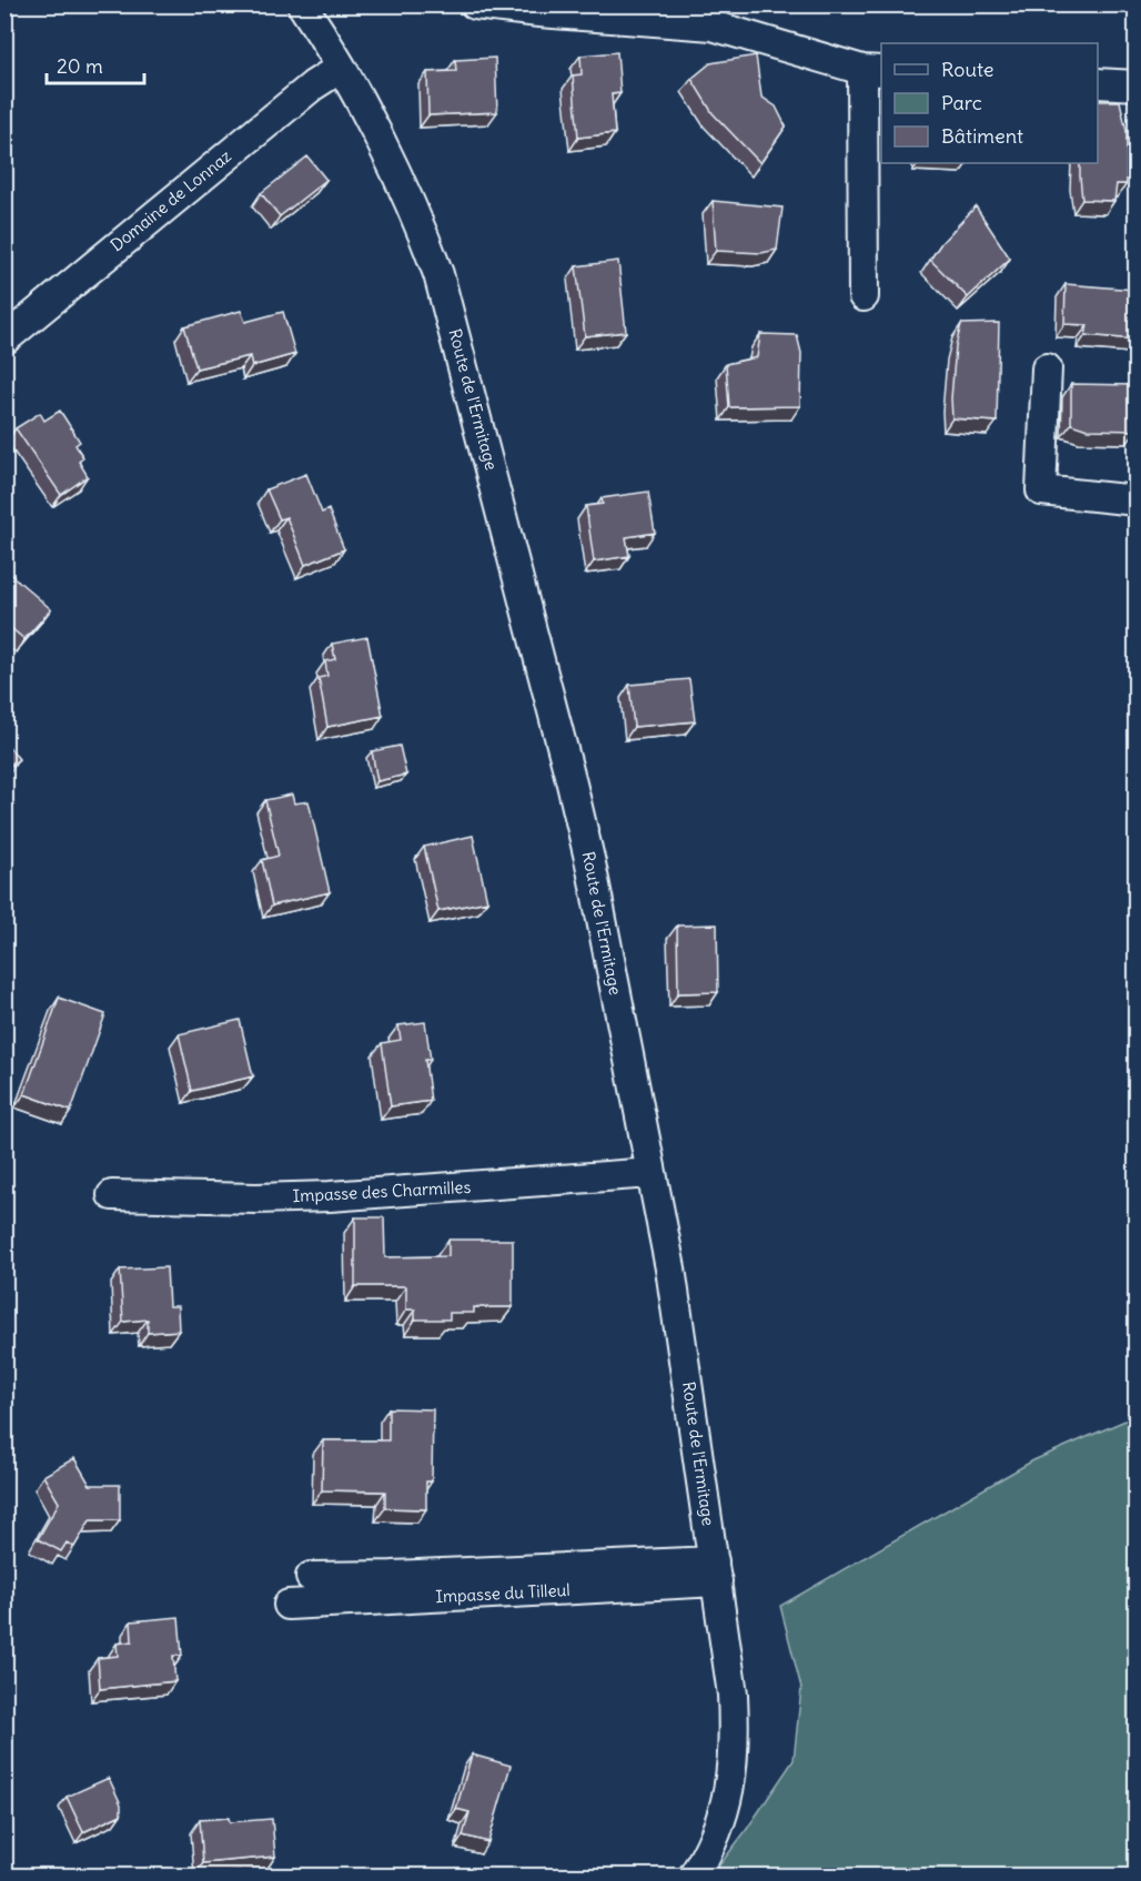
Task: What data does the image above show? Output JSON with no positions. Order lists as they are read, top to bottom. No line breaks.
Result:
{"streets":{"street":["Domaine de Lonnaz","Route de l'Ermitage","Impasse des Charmilles","Impasse du Tilleul"]},"crossings":[["Domaine de Lonnaz","Route de l'Ermitage"],["Route de l'Ermitage","Impasse des Charmilles"],["Route de l'Ermitage","Impasse du Tilleul"]],"legend":["Route","Parc","Bâtiment"],"scale_bar":"20 m"}
